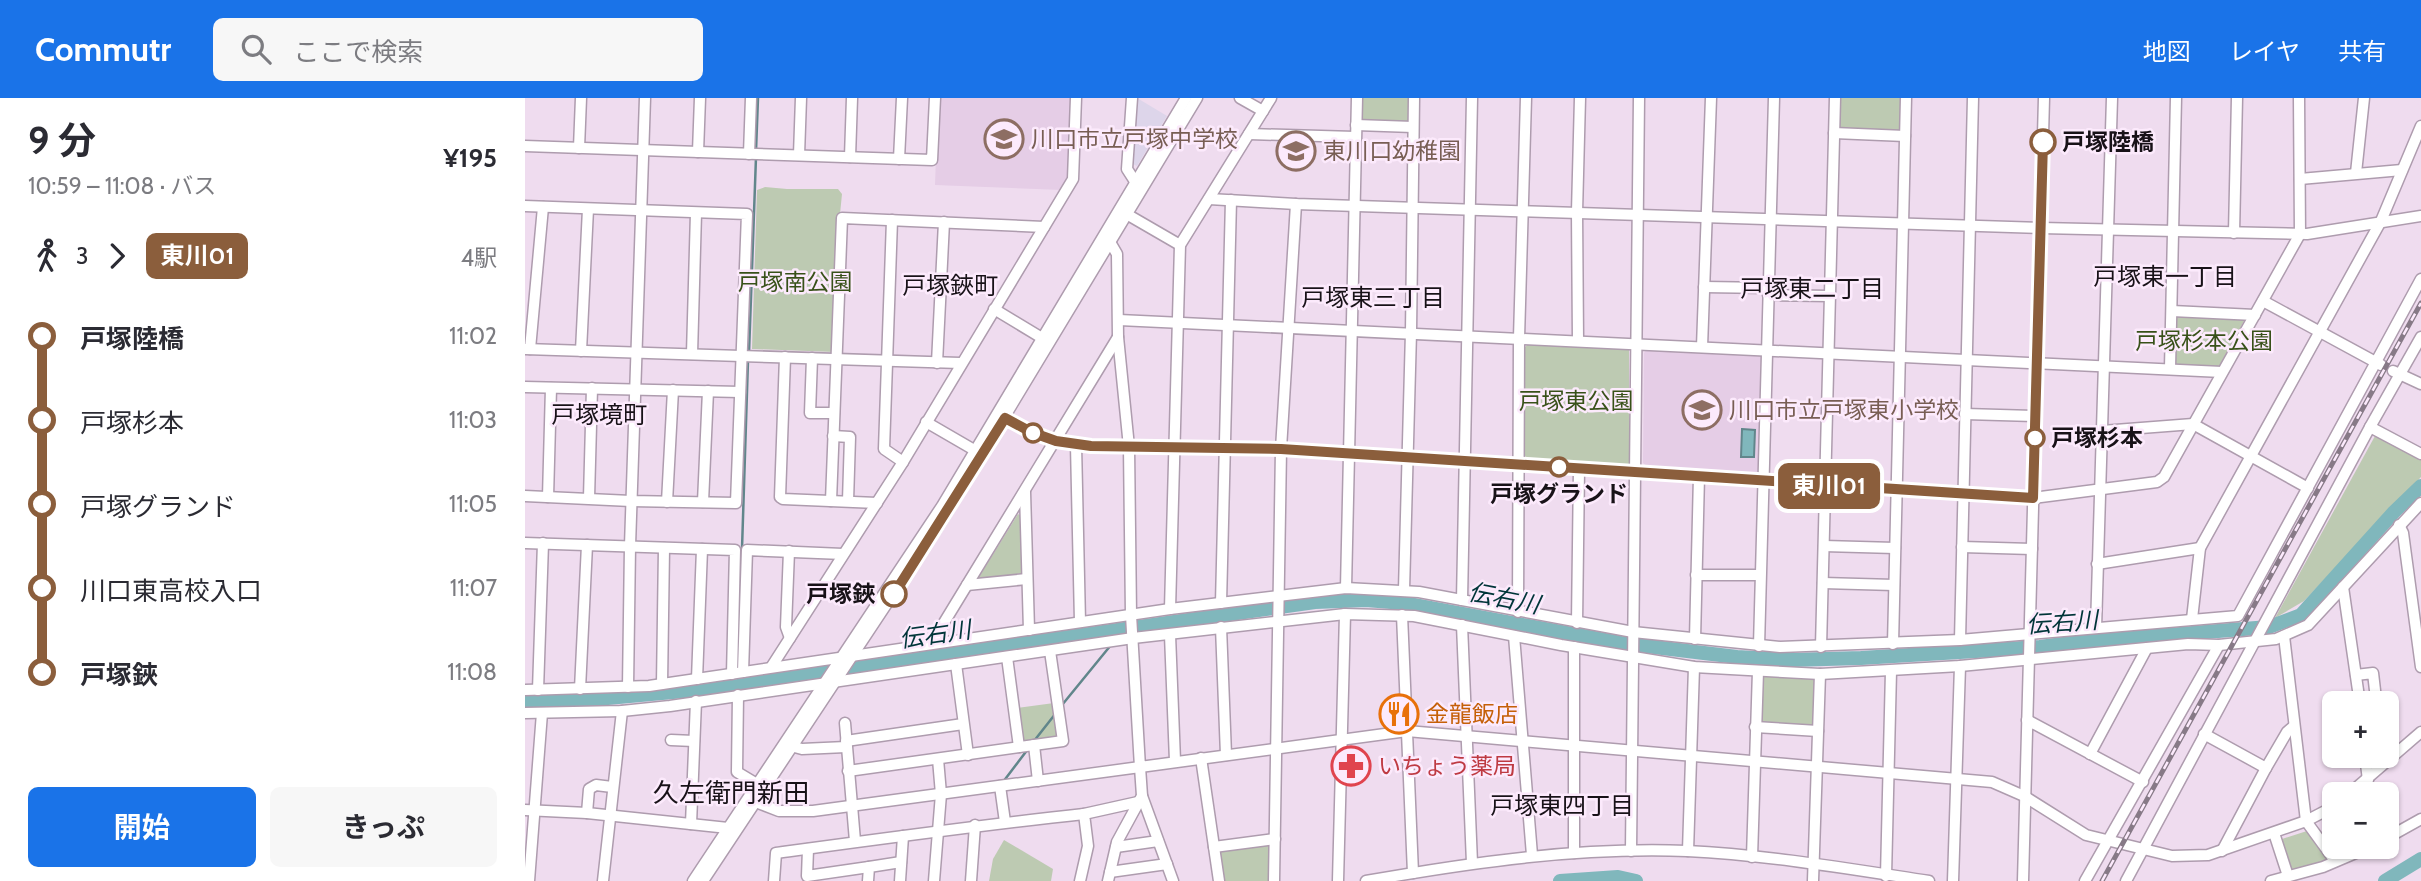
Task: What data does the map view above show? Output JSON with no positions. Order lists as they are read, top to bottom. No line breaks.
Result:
{"districts":["戸塚東一丁目","戸塚鋏町","戸塚東二丁目","戸塚東三丁目","戸塚境町","久左衛門新田","戸塚東四丁目"],"water":["伝右川"],"parks":["戸塚南公園","戸塚杉本公園","戸塚東公園"],"places":{"school or university":["川口市立戸塚中学校","東川口幼稚園","川口市立戸塚東小学校"],"other":["戸塚陸橋","戸塚杉本","戸塚グランド","戸塚鋏"],"restaurant":["金龍飯店"],"pharmacy":["いちょう薬局"]},"lines":["bus line 東川01"],"page":{"header":"Commutr","search":"ここで検索","nav":["地図","レイヤ","共有"],"heading":["9 分","10:59 – 11:08 · バス","¥195"],"on_map":"東川01","legs":["3","東川01","4駅"],"list":[{"name":"戸塚陸橋","value":"11:02"},{"name":"戸塚杉本","value":"11:03"},{"name":"戸塚グランド","value":"11:05"},{"name":"川口東高校入口","value":"11:07"},{"name":"戸塚鋏","value":"11:08"}],"map_buttons":["+","−"],"buttons":["開始","きっぷ"]}}
